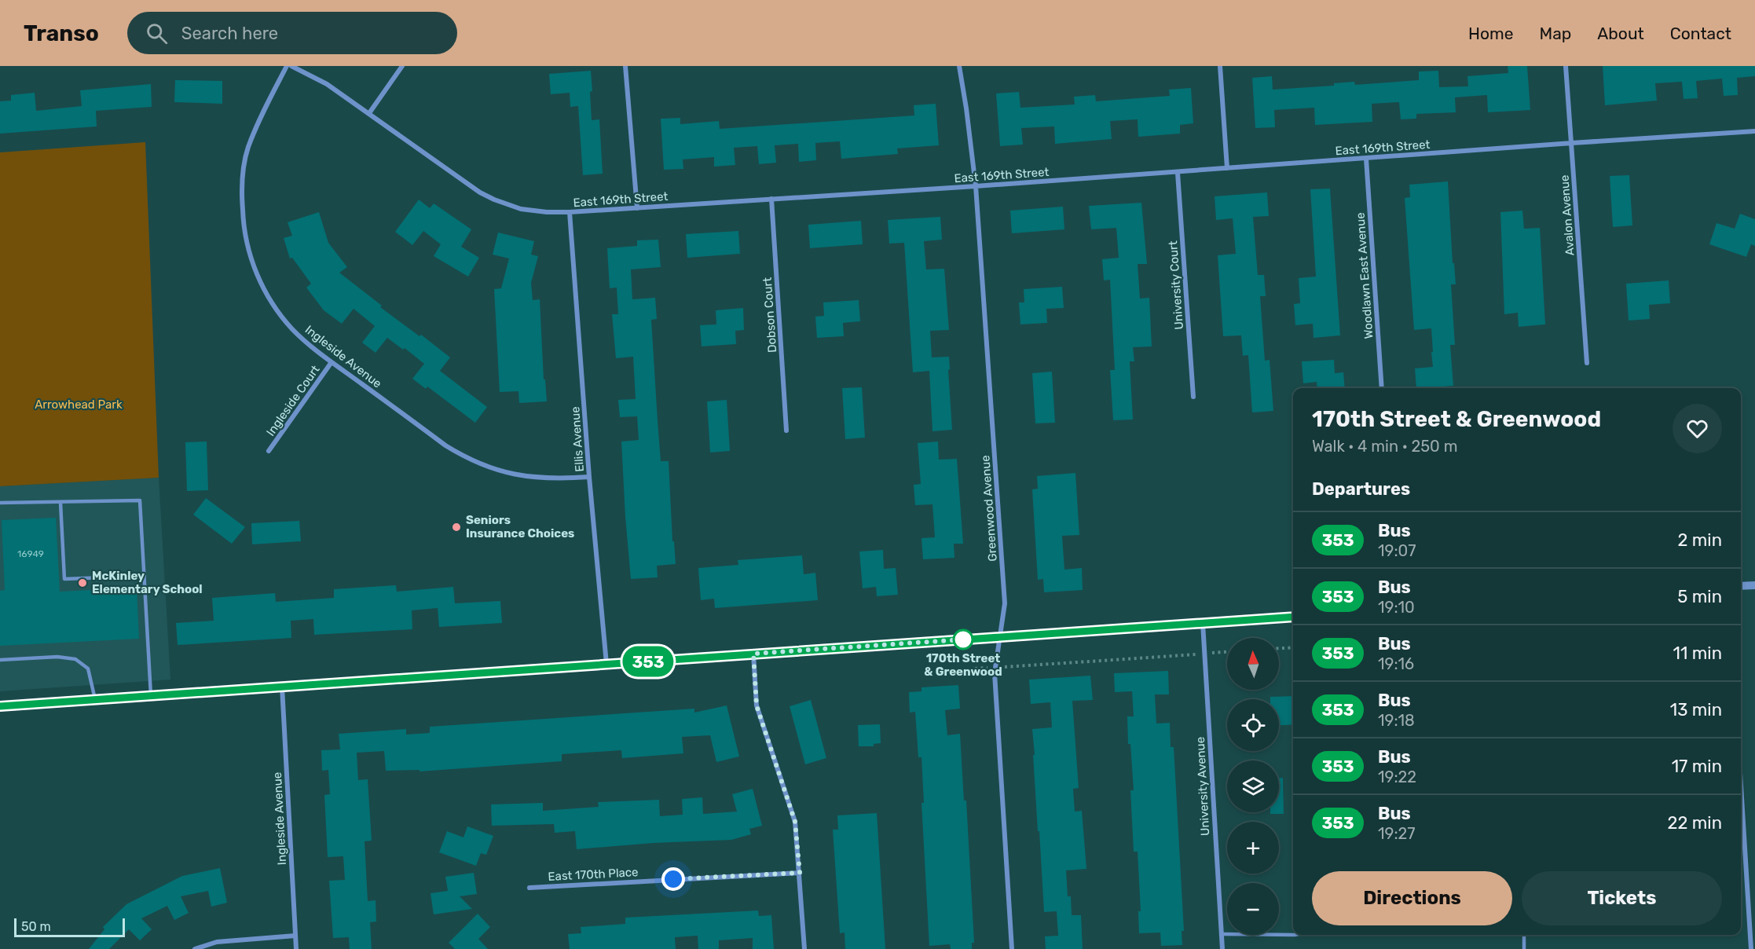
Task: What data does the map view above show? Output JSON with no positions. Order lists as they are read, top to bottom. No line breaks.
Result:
{"streets":{"street":["East 169th Street","Avalon Avenue","Woodlawn East Avenue","University Court","Dobson Court","Ingleside Avenue","Ingleside Court","Ellis Avenue","Greenwood Avenue","University Avenue","East 170th Place"]},"crossings":[["East 169th Street","Avalon Avenue"],["East 169th Street","Woodlawn East Avenue"],["East 169th Street","University Court"],["East 169th Street","Dobson Court"],["East 169th Street","Ellis Avenue"],["East 169th Street","Greenwood Avenue"],["Ingleside Avenue","Ingleside Court"],["Ingleside Avenue","Ellis Avenue"]],"parks":["Arrowhead Park"],"places":["Seniors Insurance Choices","McKinley Elementary School","170th Street & Greenwood"],"lines":["bus line 353"],"house_numbers":["16949"],"scale_bar":"50 m","north":"top","page":{"header":"Transo","search":"Search here","nav":["Home","Map","About","Contact"],"on_map":"353","heading":[["170th Street & Greenwood","Walk · 4 min · 250 m"],"Departures"],"list":[{"mark":"353","name":"Bus","note":"19:07","value":"2 min"},{"mark":"353","name":"Bus","note":"19:10","value":"5 min"},{"mark":"353","name":"Bus","note":"19:16","value":"11 min"},{"mark":"353","name":"Bus","note":"19:18","value":"13 min"},{"mark":"353","name":"Bus","note":"19:22","value":"17 min"},{"mark":"353","name":"Bus","note":"19:27","value":"22 min"}],"map_buttons":["+","−"],"buttons":["Directions","Tickets"],"scale":"50 m"}}
